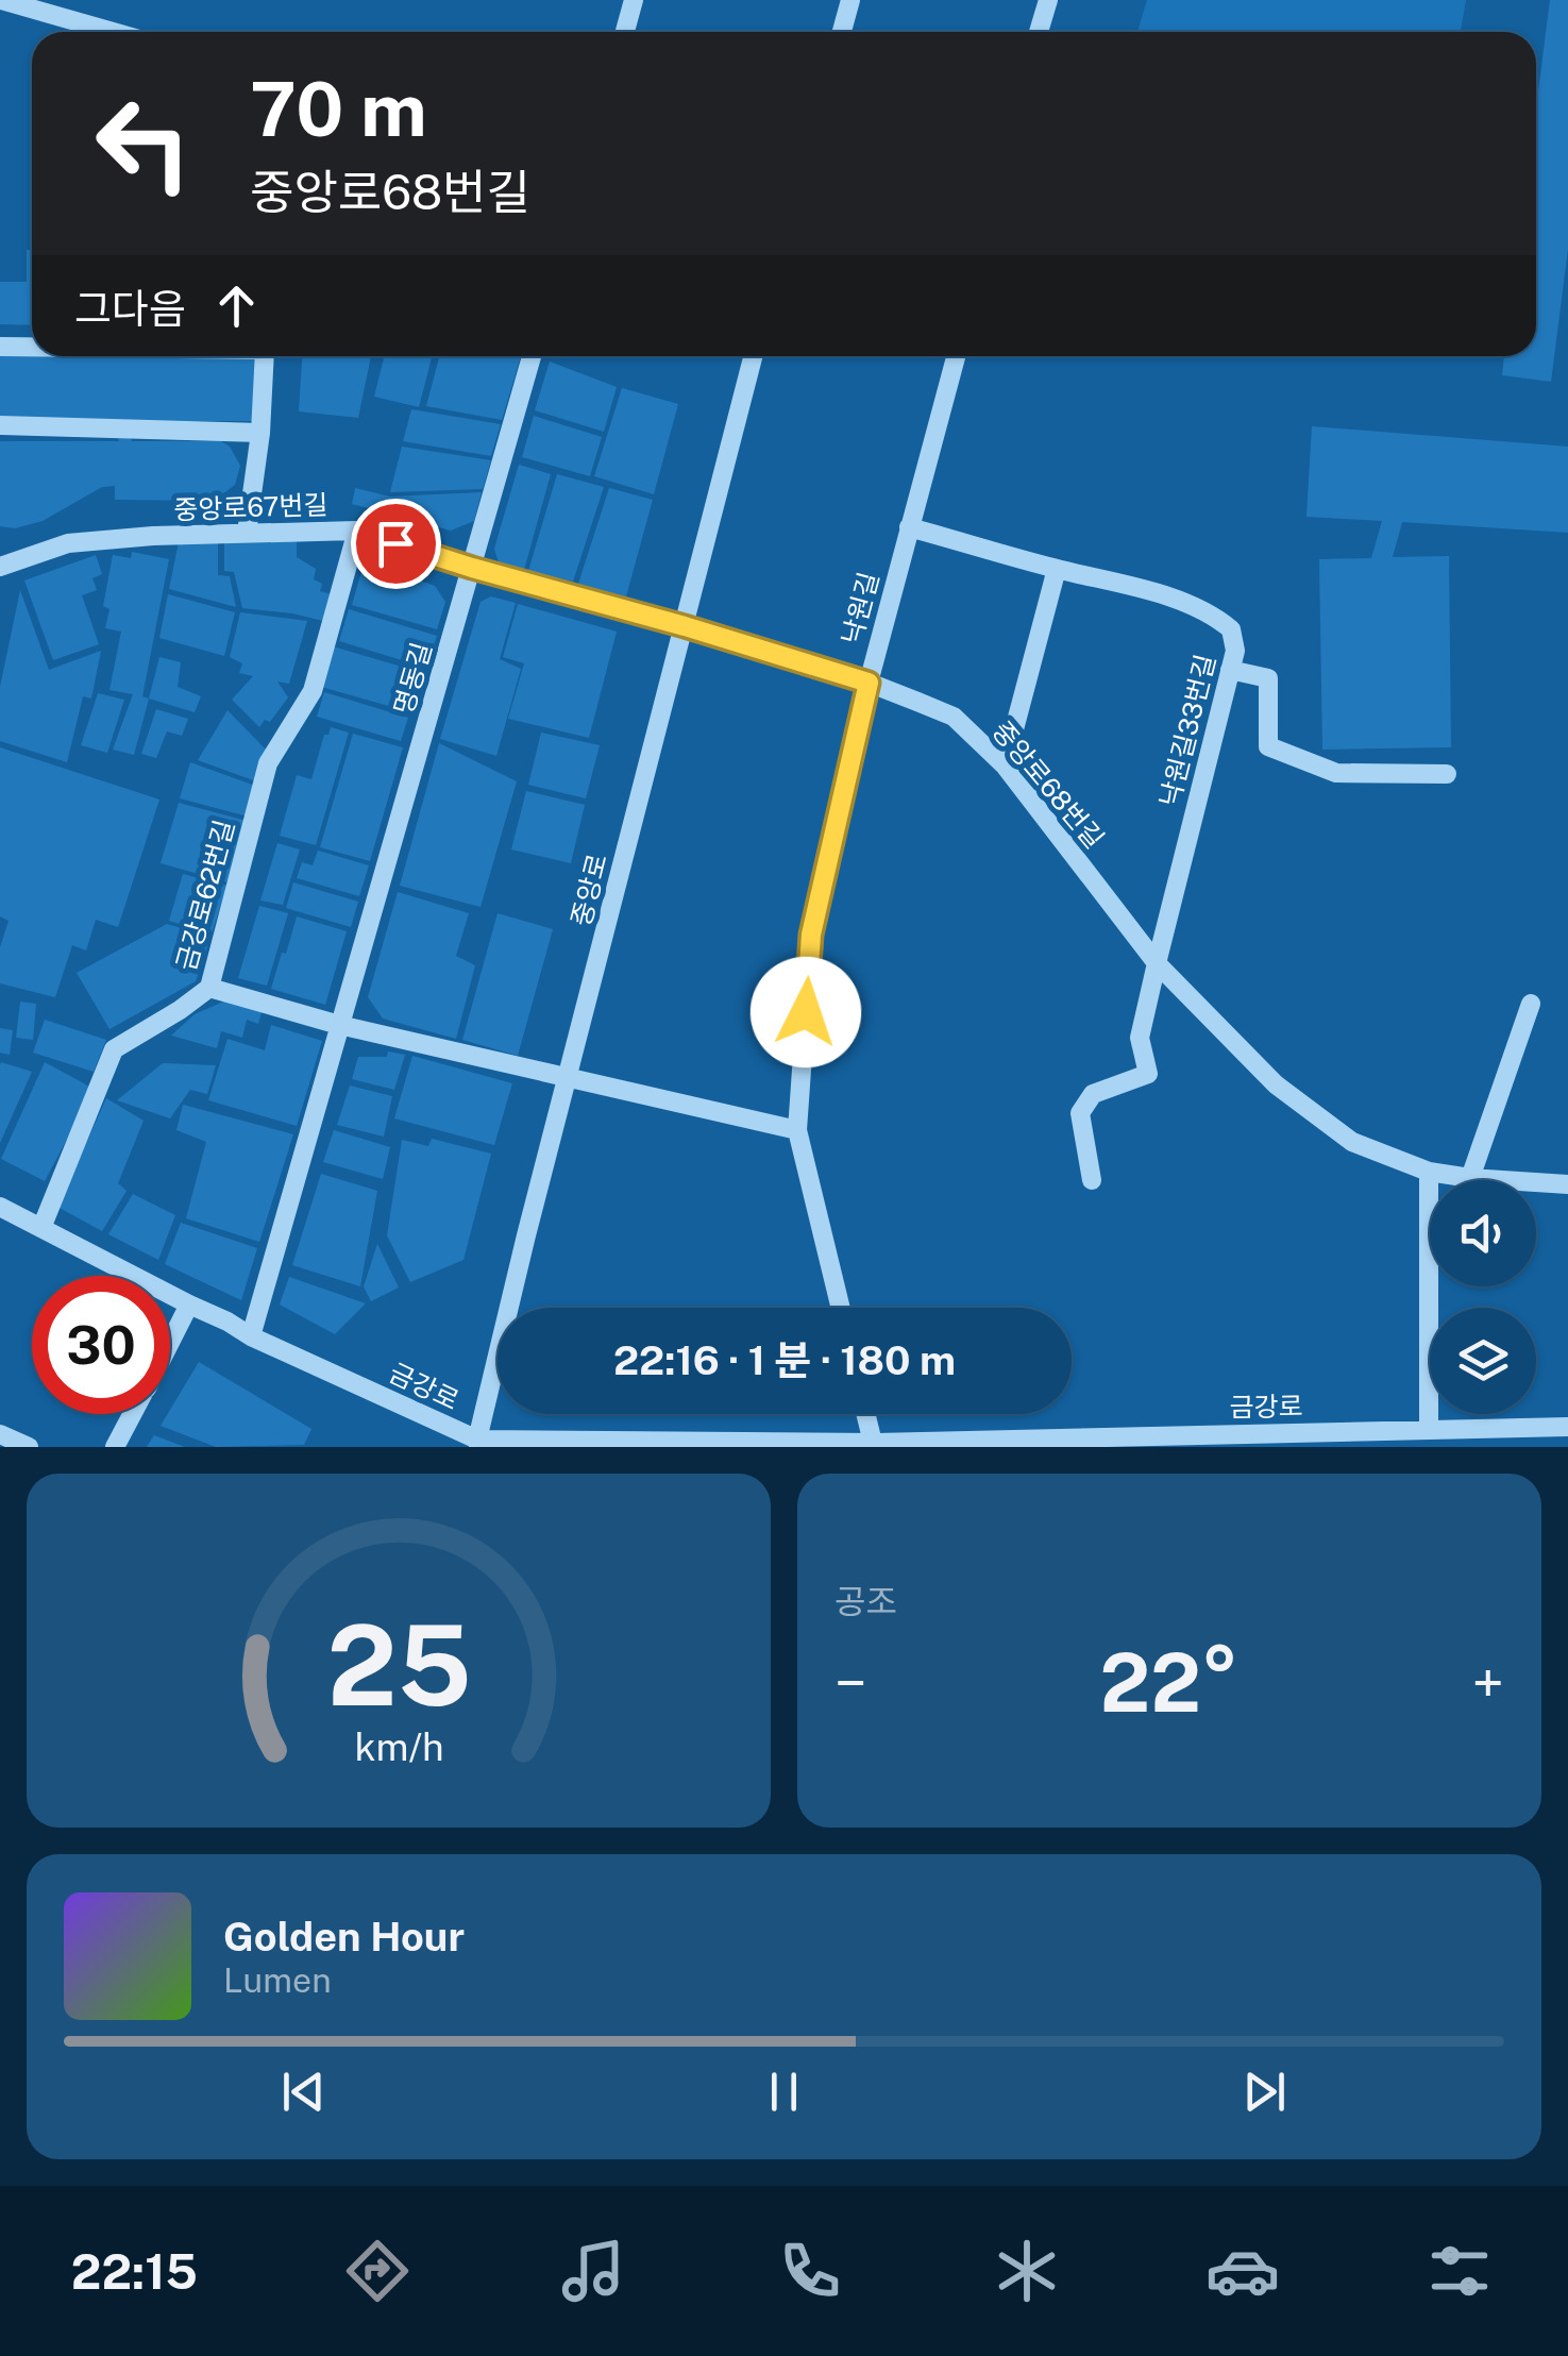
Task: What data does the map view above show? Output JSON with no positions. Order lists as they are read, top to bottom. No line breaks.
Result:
{"streets":{"street":["중앙로67번길","낙원길","명동길","낙원길33번길","중앙로68번길","중앙로","금강로62번길","금강로"]},"crossings":[["중앙로67번길","명동길"],["중앙로67번길","중앙로68번길"],["중앙로67번길","중앙로"],["중앙로67번길","금강로62번길"],["낙원길","낙원길33번길"],["낙원길","중앙로68번길"],["명동길","금강로"],["낙원길33번길","중앙로68번길"],["중앙로68번길","중앙로"],["중앙로","금강로"],["금강로62번길","금강로"]],"page":{"turn":["70 m","중앙로68번길"],"then":"그다음","limit":"30","trip":"22:16 · 1 분 · 180 m","tile":"공조","heat":["−","22°","+"],"song":["Golden Hour","Lumen"],"tabs":"22:15","gauge":["25","km/h"]}}
